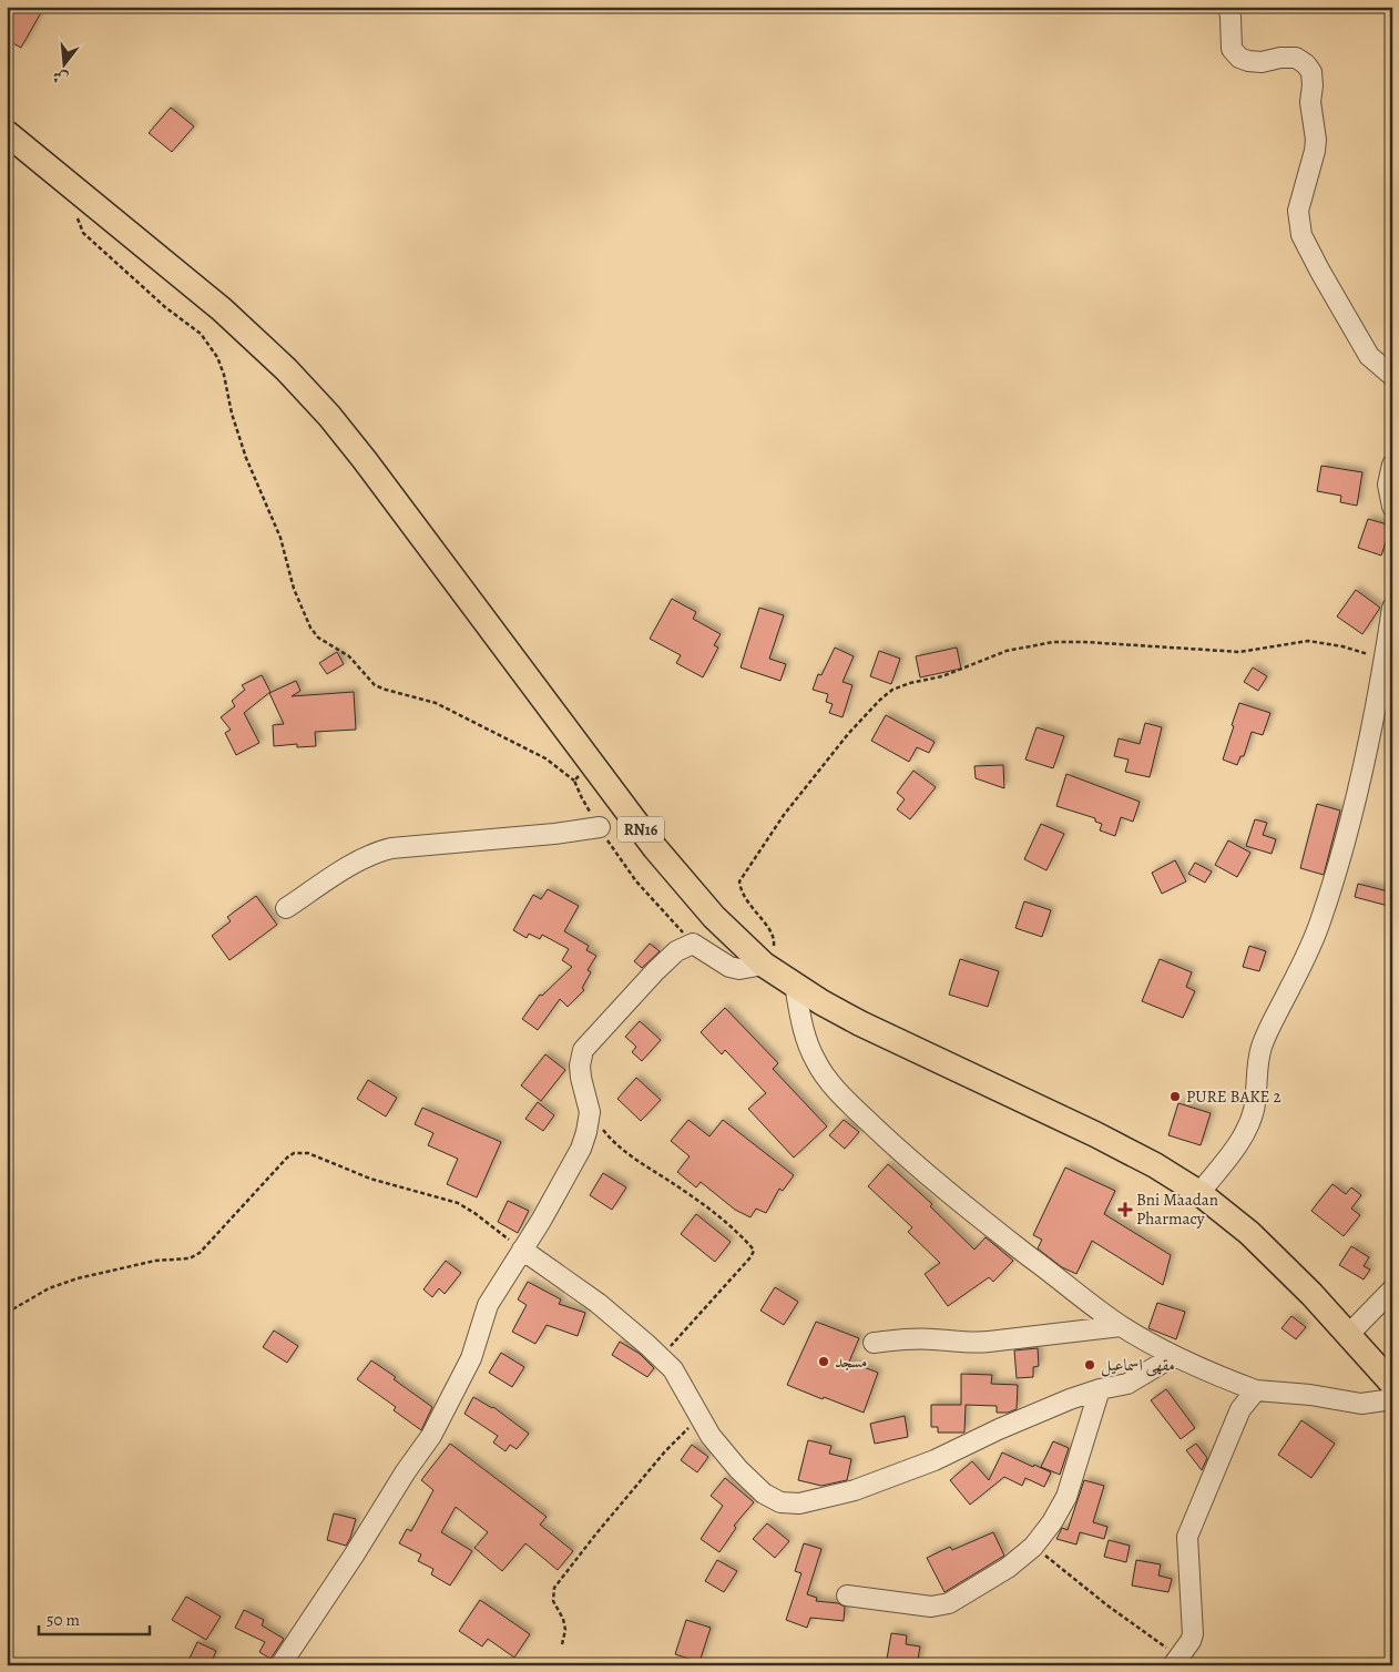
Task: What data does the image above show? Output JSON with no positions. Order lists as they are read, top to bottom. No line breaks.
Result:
{"streets":{"main road":["RN16"]},"places":{"other":["PURE BAKE 2","مسجد","مقهى اسماعيل"],"health":["Bni Maadan Pharmacy"]},"scale_bar":"50 m","north":"bottom"}
